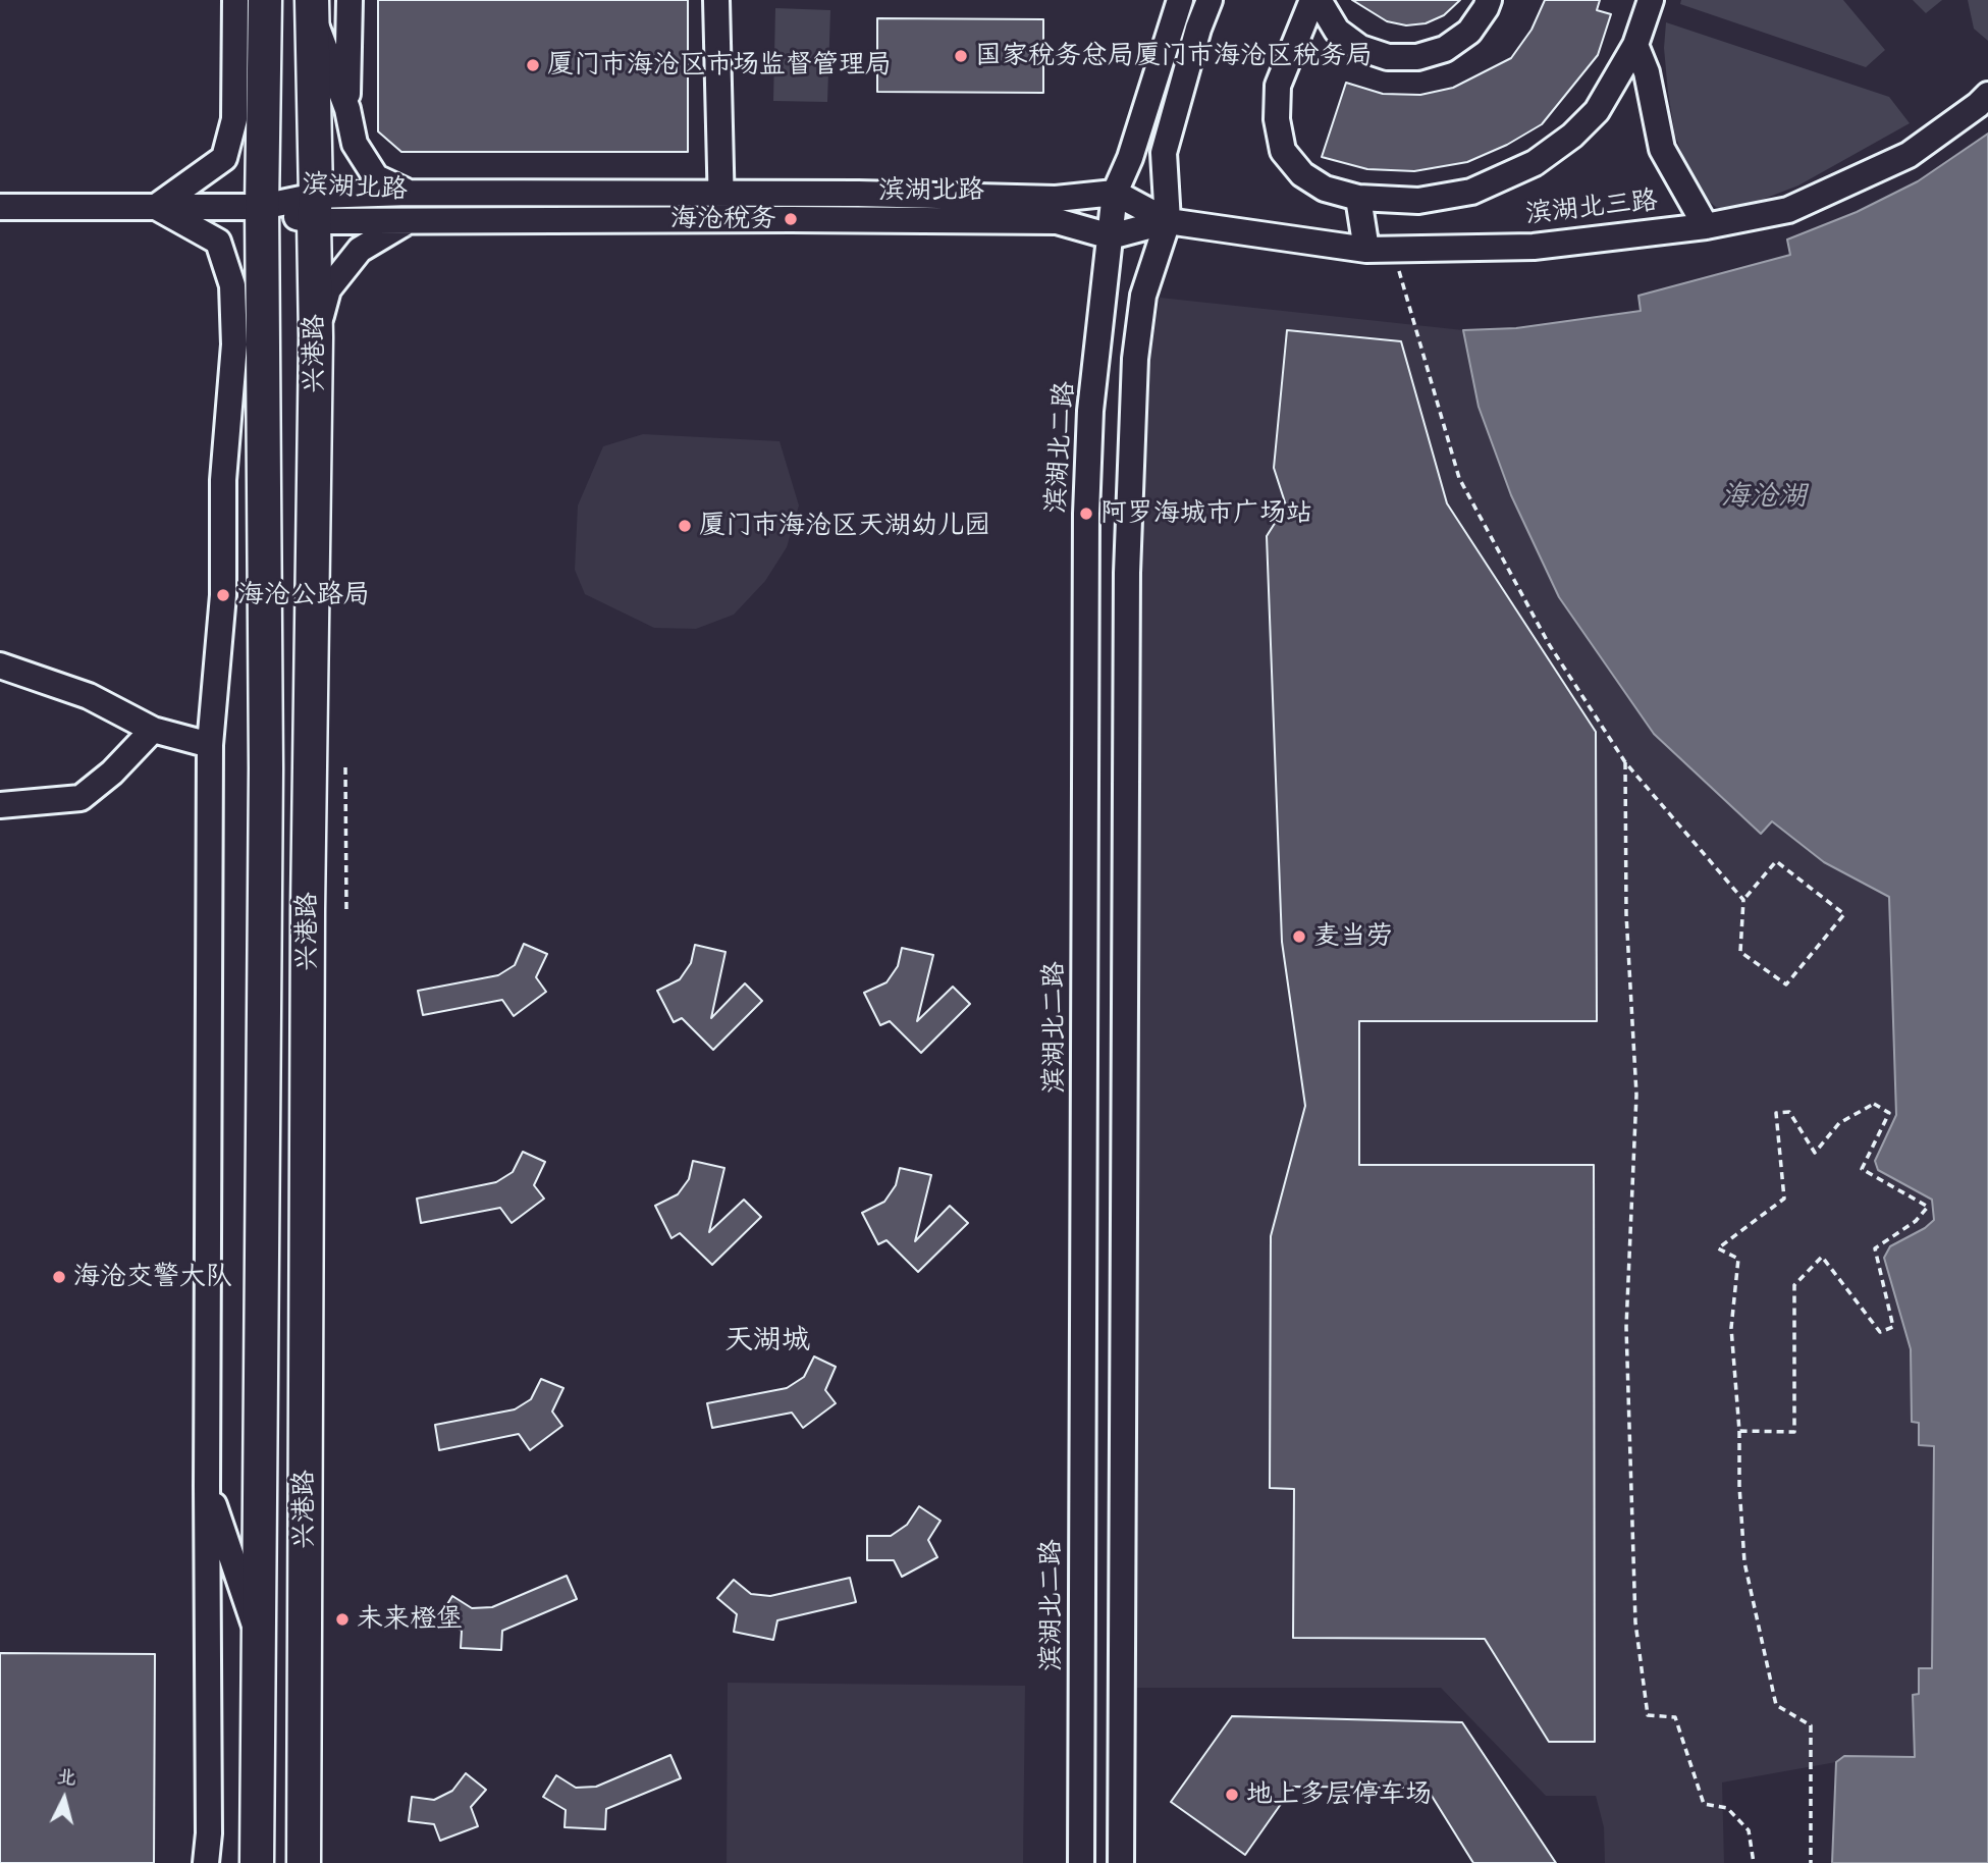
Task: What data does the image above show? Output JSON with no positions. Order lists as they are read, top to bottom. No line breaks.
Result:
{"streets":{"main road":["兴港路"],"street":["滨湖北路","滨湖北三路","滨湖北二路"]},"crossings":[["滨湖北路","兴港路"],["滨湖北路","滨湖北二路"]],"districts":["天湖城"],"water":["海沧湖"],"places":["国家税务总局厦门市海沧区税务局","厦门市海沧区市场监督管理局","海沧税务","阿罗海城市广场站","厦门市海沧区天湖幼儿园","海沧公路局","麦当劳","海沧交警大队","未来橙堡","地上多层停车场"],"north":"top"}
